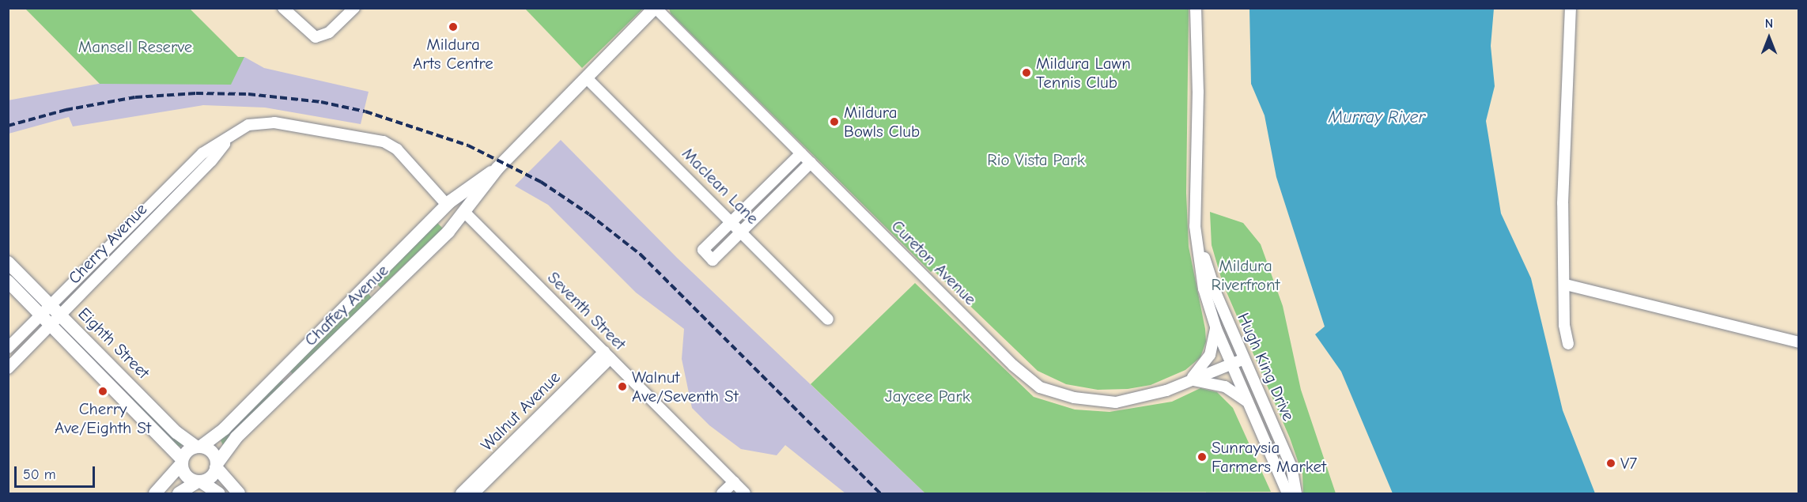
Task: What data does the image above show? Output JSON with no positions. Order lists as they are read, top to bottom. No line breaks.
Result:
{"streets":{"street":["Maclean Lane","Cherry Avenue","Cureton Avenue","Chaffey Avenue","Seventh Street","Eighth Street","Hugh King Drive","Walnut Avenue"]},"crossings":[["Maclean Lane","Chaffey Avenue"],["Cherry Avenue","Chaffey Avenue"],["Cherry Avenue","Eighth Street"],["Cureton Avenue","Chaffey Avenue"],["Cureton Avenue","Hugh King Drive"],["Chaffey Avenue","Seventh Street"],["Chaffey Avenue","Eighth Street"],["Seventh Street","Walnut Avenue"]],"water":["Murray River"],"parks":["Mansell Reserve","Rio Vista Park","Mildura Riverfront","Jaycee Park"],"places":["Mildura Arts Centre","Mildura Lawn Tennis Club","Mildura Bowls Club","Walnut Ave/Seventh St","Cherry Ave/Eighth St","Sunraysia Farmers Market","V7"],"scale_bar":"50 m","north":"top"}
